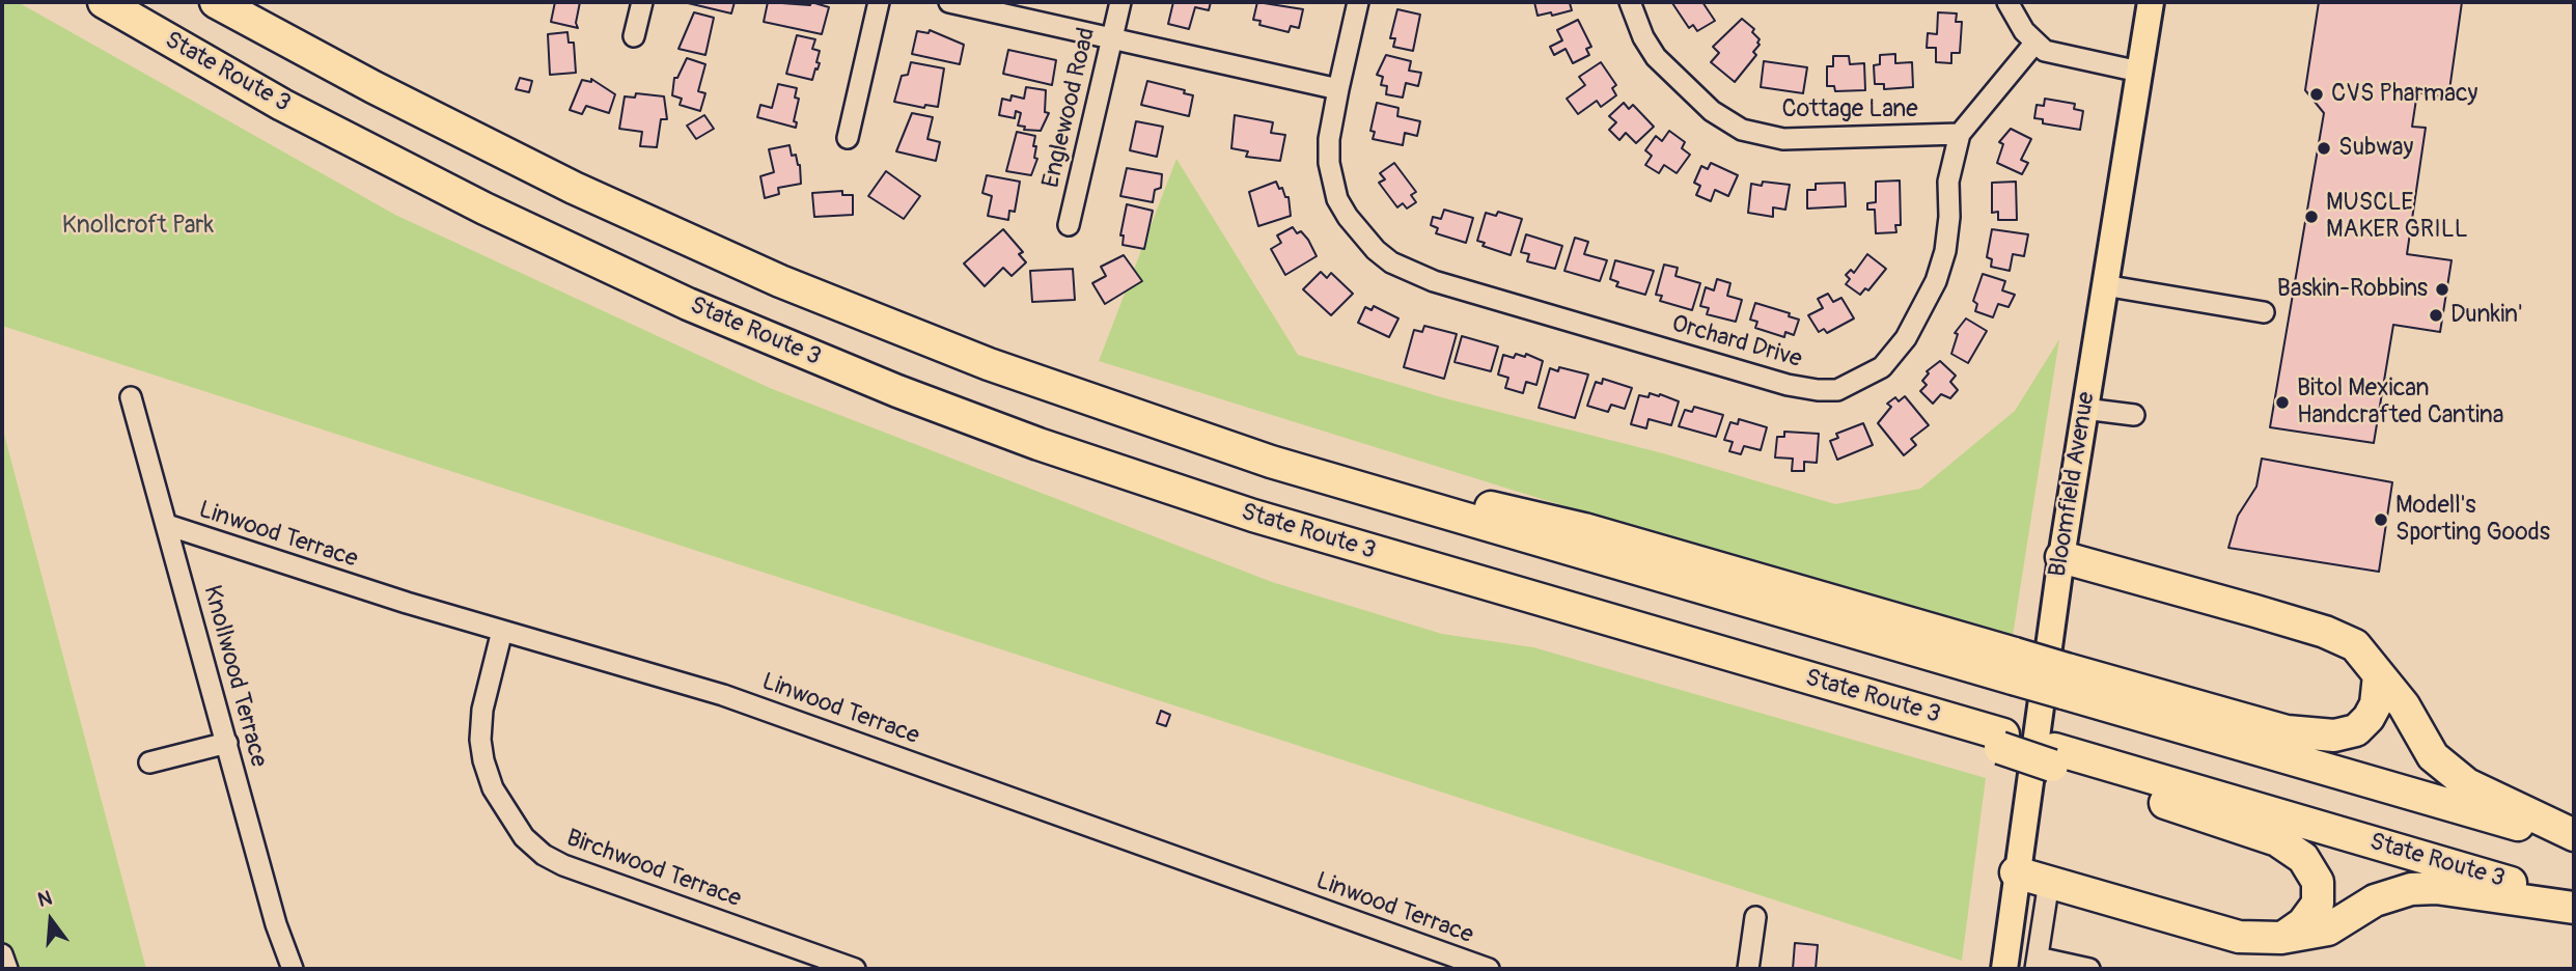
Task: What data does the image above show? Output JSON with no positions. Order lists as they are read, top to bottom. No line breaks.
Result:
{"streets":{"highway":["State Route 3"],"main road":["Bloomfield Avenue"],"street":["Englewood Road","Cottage Lane","Orchard Drive","Linwood Terrace","Knollwood Terrace","Birchwood Terrace"]},"crossings":[["Cottage Lane","Orchard Drive"],["Linwood Terrace","Knollwood Terrace"],["Linwood Terrace","Birchwood Terrace"]],"parks":["Knollcroft Park"],"places":["CVS Pharmacy","Subway","MUSCLE MAKER GRILL","Baskin-Robbins","Dunkin'","Bitol Mexican Handcrafted Cantina","Modell's Sporting Goods"],"north":"top"}
